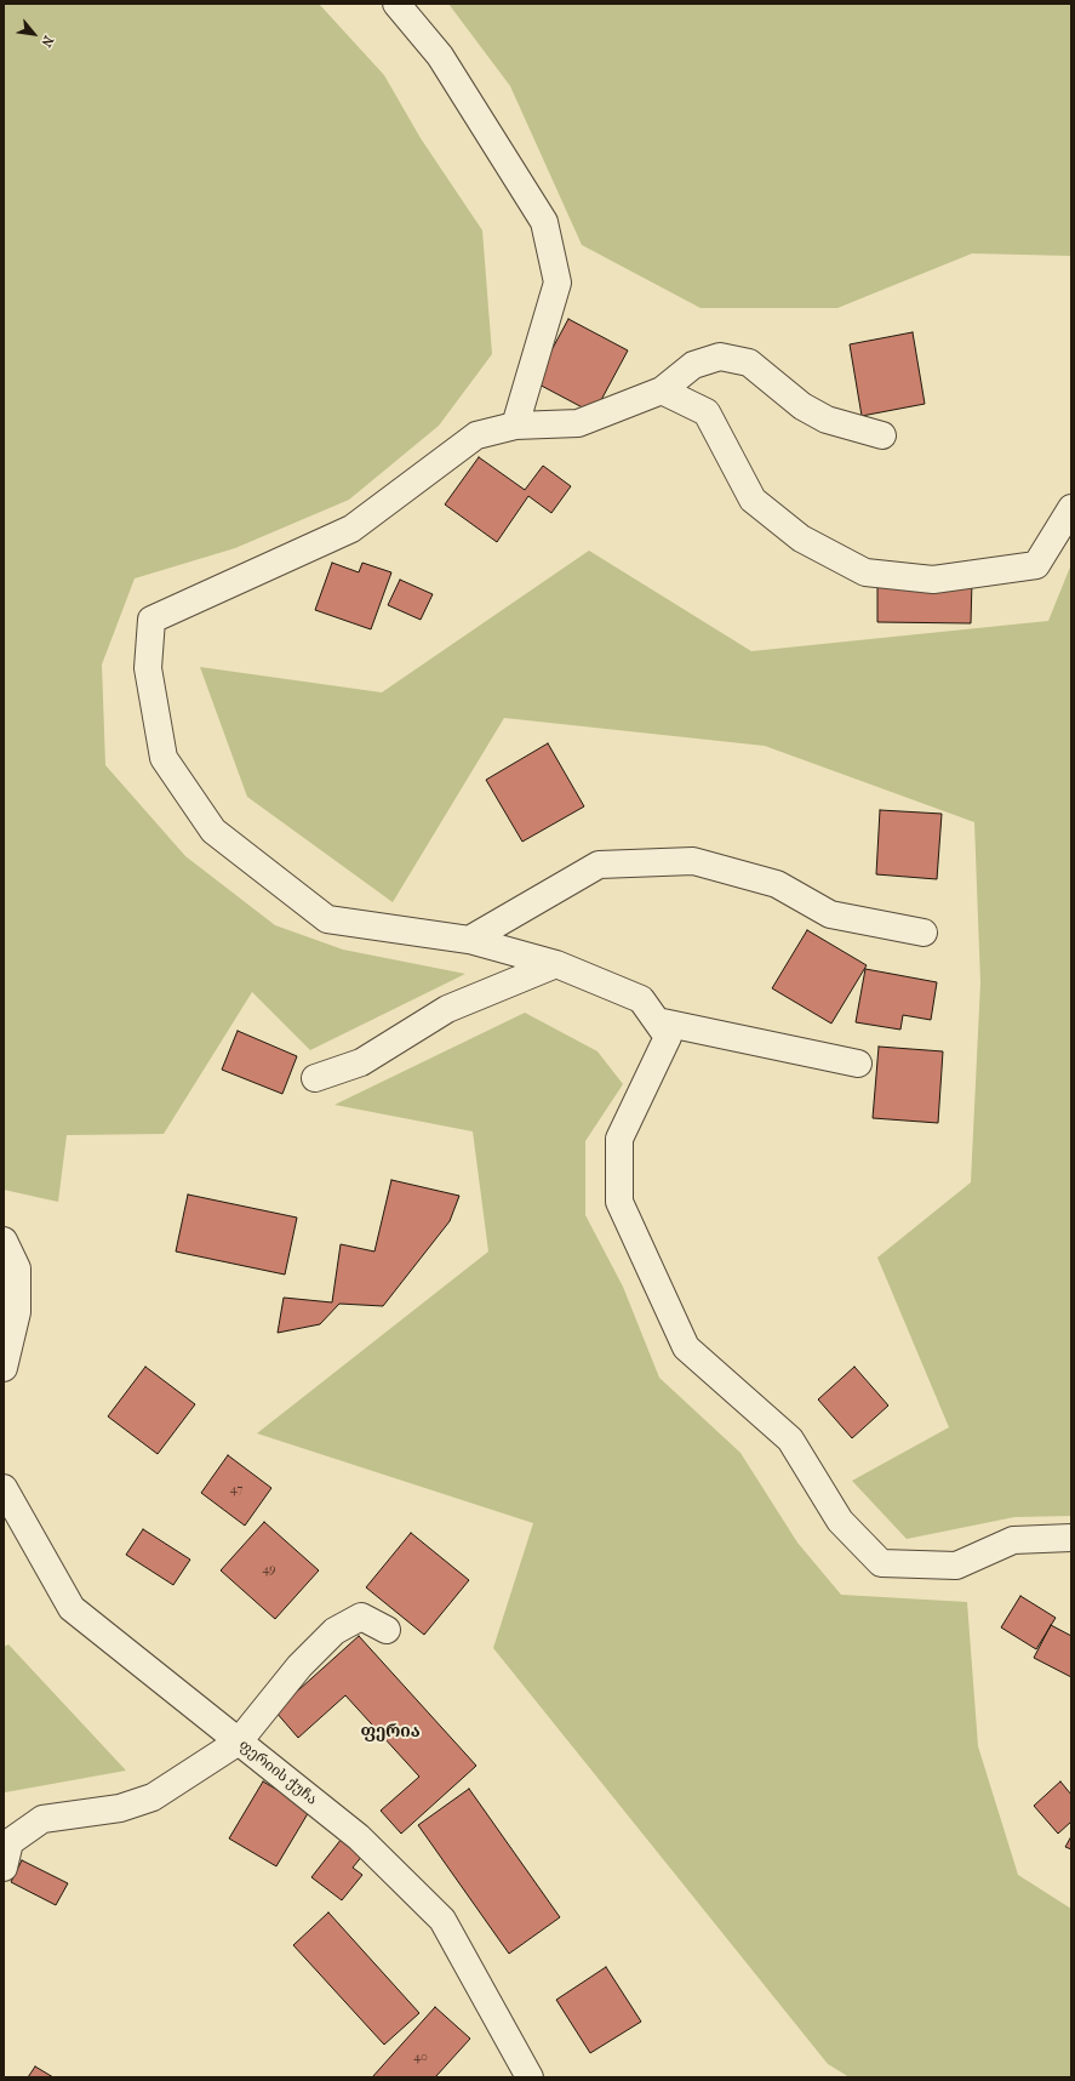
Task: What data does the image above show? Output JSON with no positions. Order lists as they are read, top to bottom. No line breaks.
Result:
{"streets":{"street":["ფერიის ქუჩა"]},"districts":["ფერია"],"house_numbers":["47","49","40"],"north":"bottom right"}
